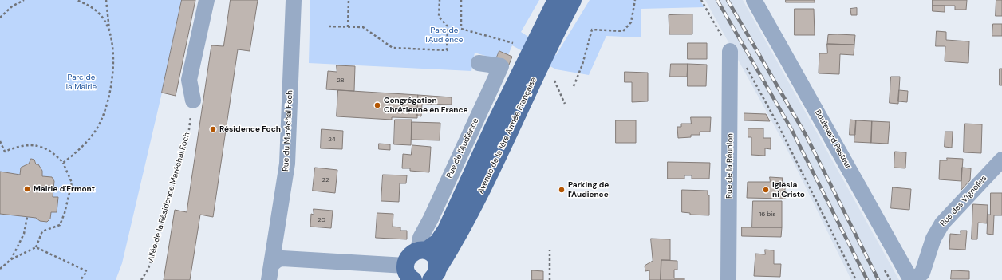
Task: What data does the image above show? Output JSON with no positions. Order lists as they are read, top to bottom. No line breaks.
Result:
{"streets":{"main road":["Avenue de la 1ère Armée Française"],"street":["Rue du Maréchal Foch","Boulevard Pasteur","Rue de l'Audience","Rue de la Réunion","Rue des Vignolles"],"path":["Allée de la Résidence Maréchal Foch"]},"crossings":[["Avenue de la 1ère Armée Française","Rue de l'Audience"]],"parks":["Parc de l'Audience","Parc de la Mairie"],"places":["Congrégation Chrétienne en France","Résidence Foch","Mairie d'Ermont","Parking de l'Audience","Iglesia ni Cristo"],"house_numbers":["28","24","22","16 bis","20"]}
